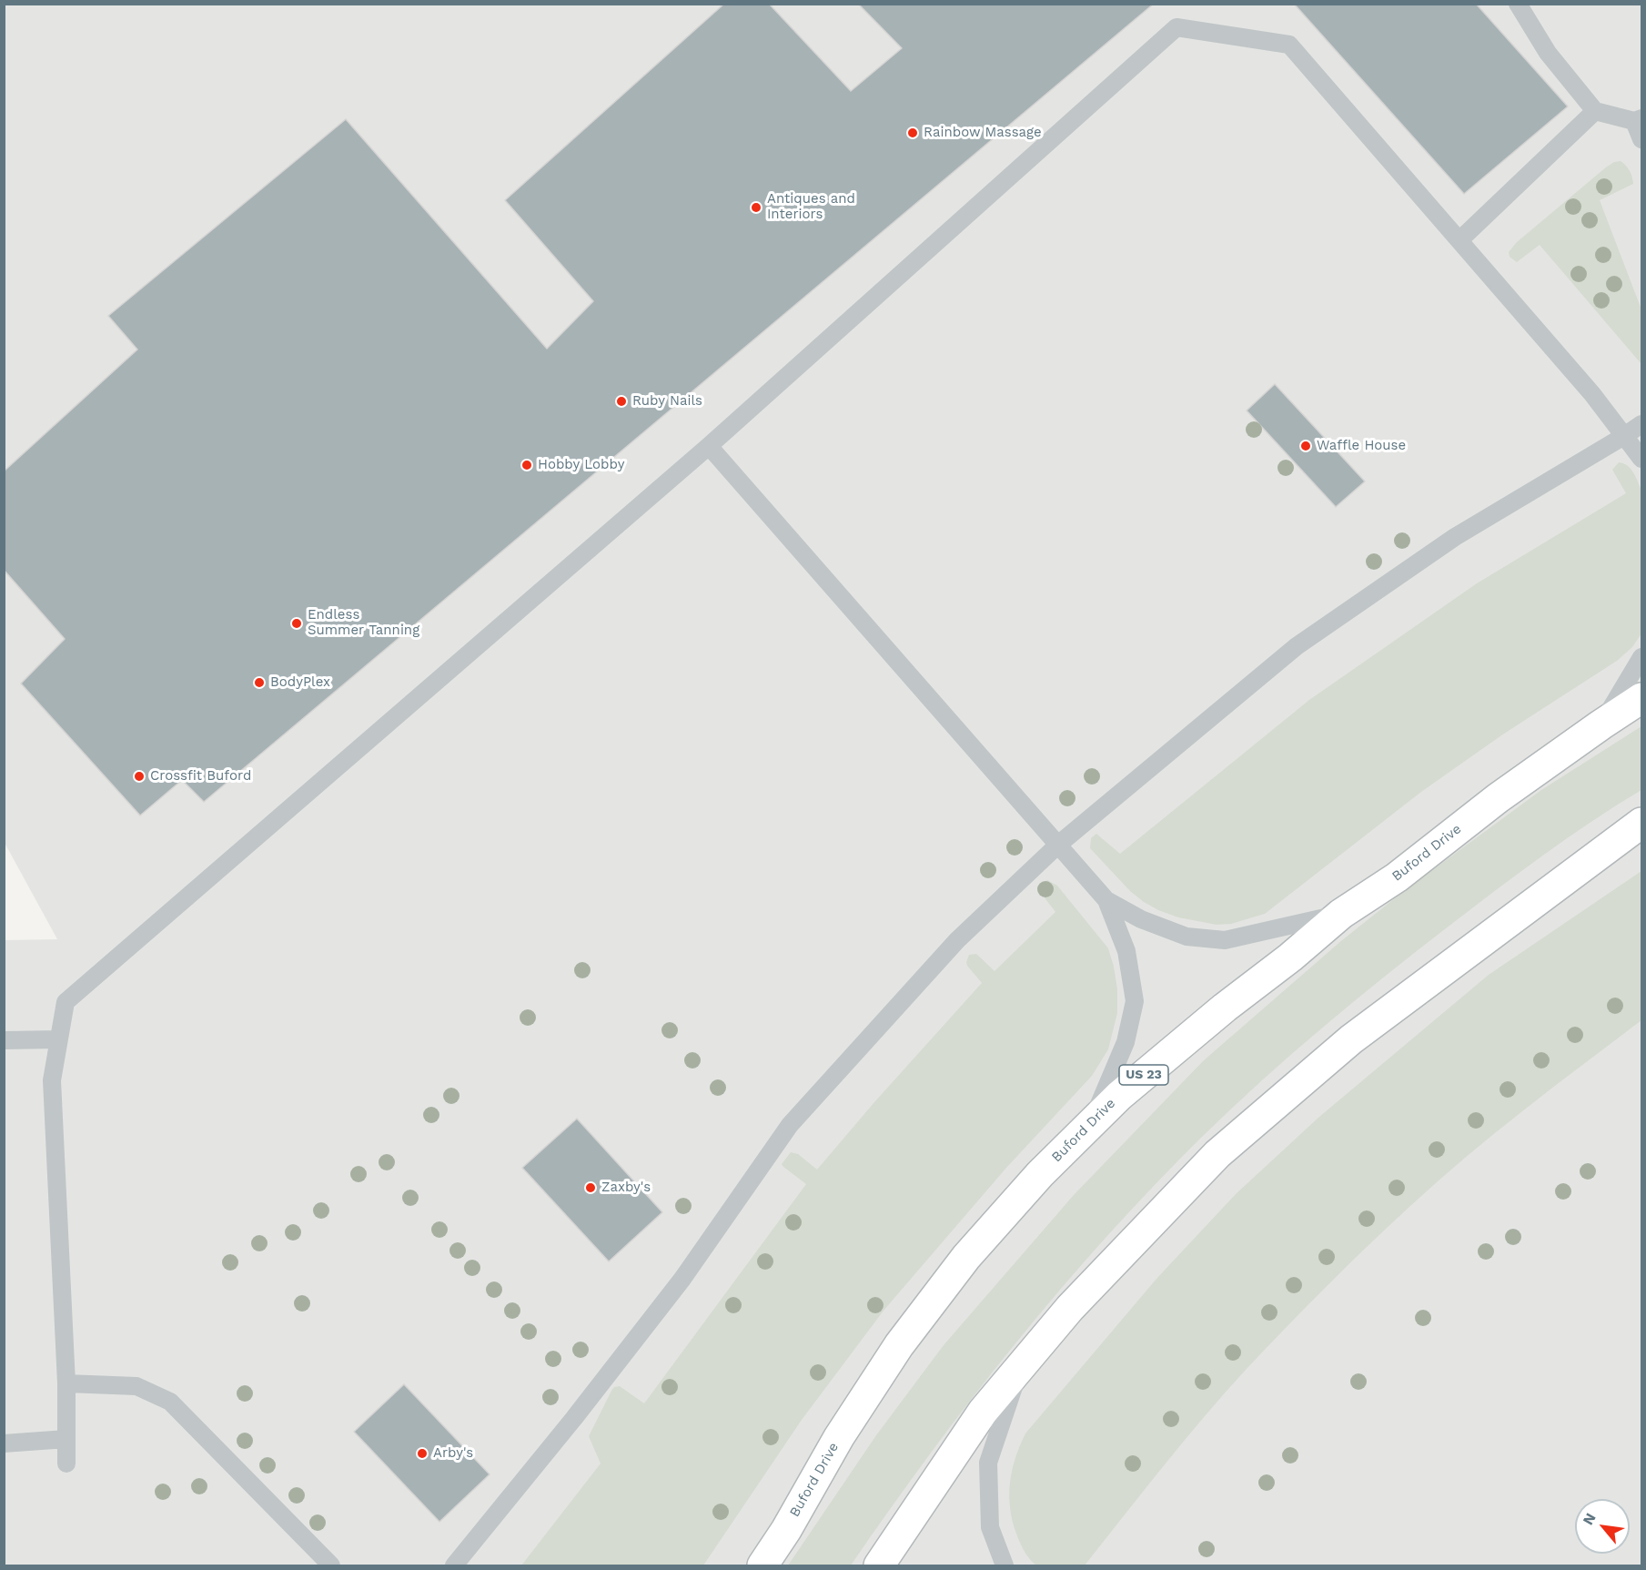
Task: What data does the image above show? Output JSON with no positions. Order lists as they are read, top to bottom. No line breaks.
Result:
{"streets":{"highway":["Buford Drive","US 23"]},"places":["Rainbow Massage","Antiques and Interiors","Ruby Nails","Waffle House","Hobby Lobby","Endless Summer Tanning","BodyPlex","Crossfit Buford","Zaxby's","Arby's"],"north":"top left"}
